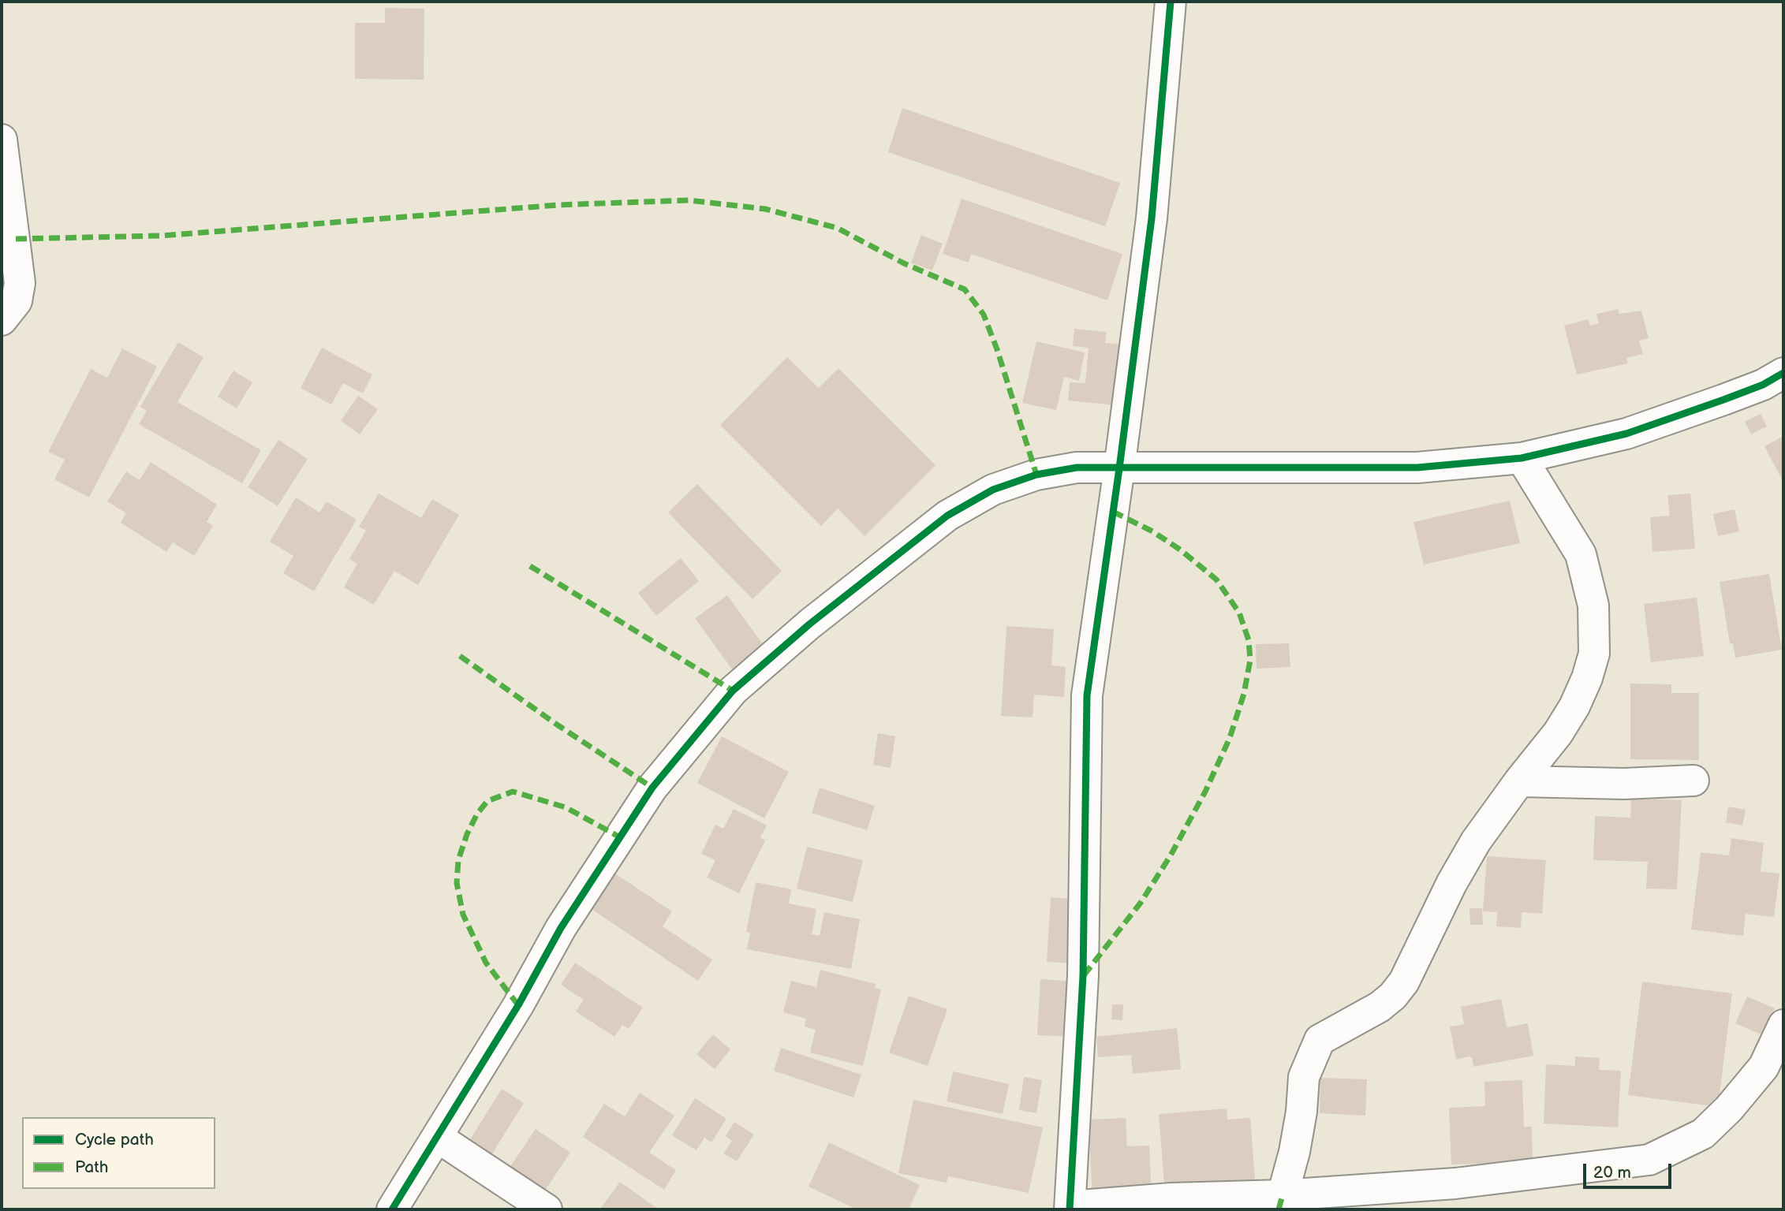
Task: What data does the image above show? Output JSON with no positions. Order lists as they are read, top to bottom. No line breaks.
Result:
{"legend":["Cycle path","Path"],"scale_bar":"20 m"}
